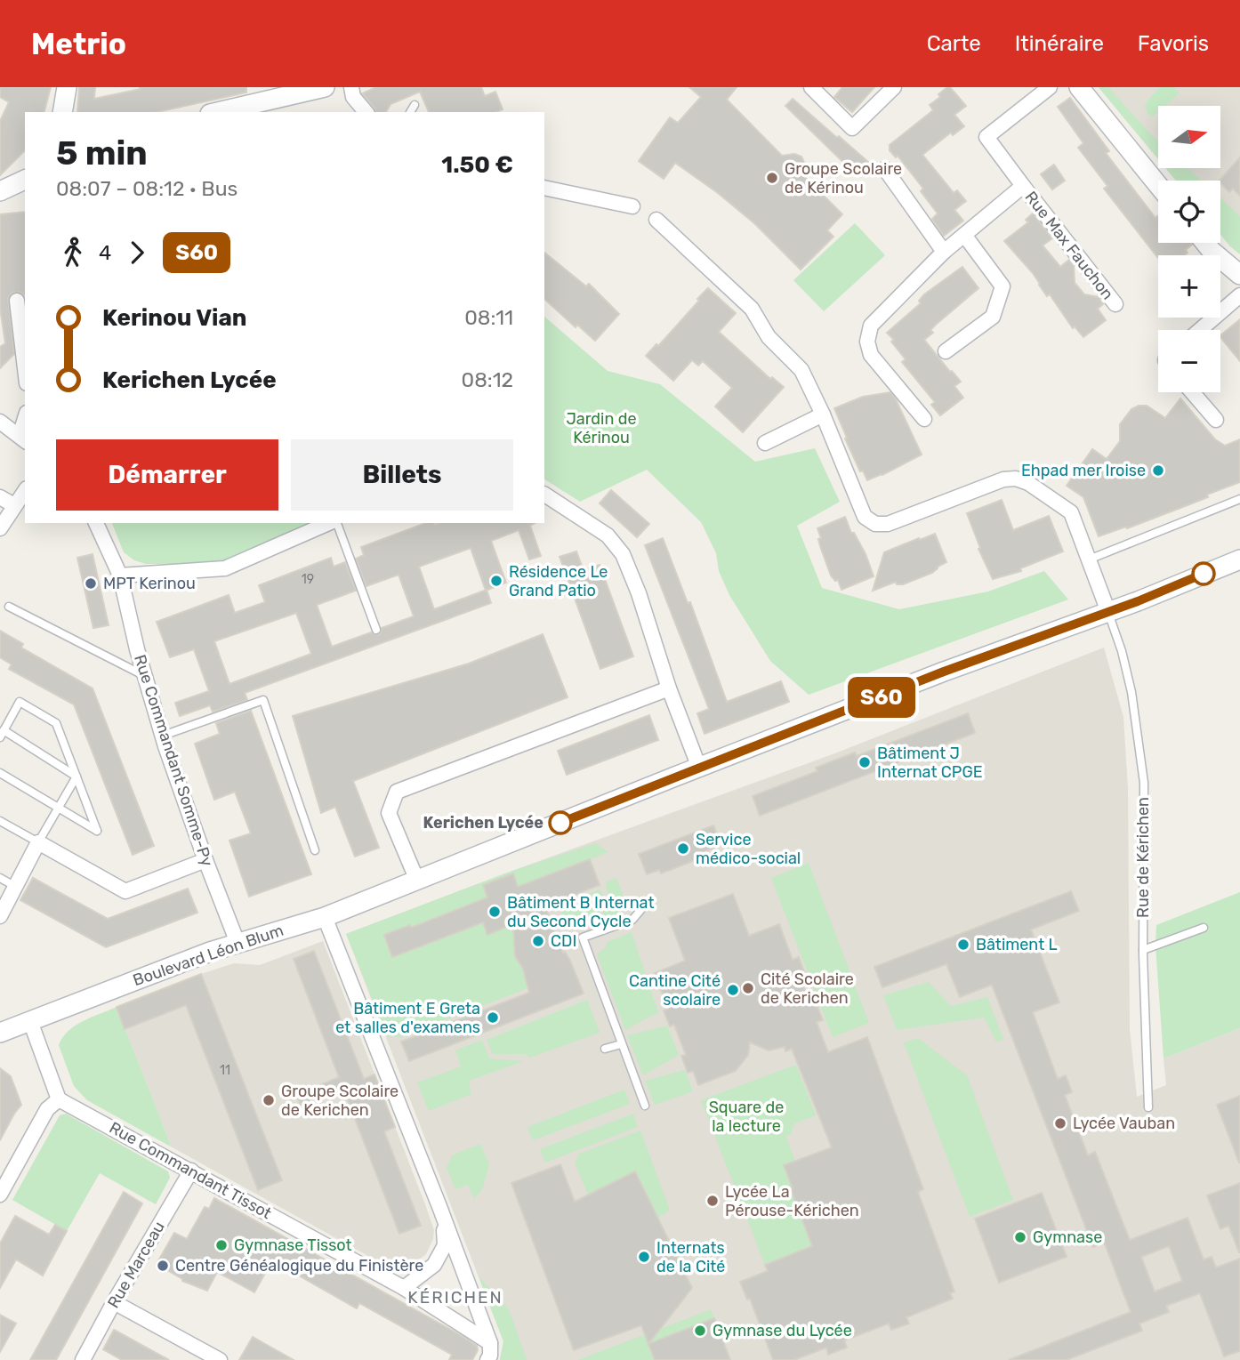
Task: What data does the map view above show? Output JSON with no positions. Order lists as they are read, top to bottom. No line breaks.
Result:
{"streets":{"main road":["Boulevard Léon Blum"],"street":["Rue Max Fauchon","Rue Commandant Somme-Py","Rue Commandant Tissot","Rue Marceau"],"lane":["Rue de Kérichen"]},"crossings":[["Rue Commandant Somme-Py","Boulevard Léon Blum"],["Rue de Kérichen","Boulevard Léon Blum"],["Rue Commandant Tissot","Rue Marceau"]],"districts":["KÉRICHEN"],"parks":["Jardin de Kérinou","Square de la lecture"],"places":["Groupe Scolaire de Kérinou","Ehpad mer Iroise","Résidence Le Grand Patio","MPT Kerinou","Bâtiment J Internat CPGE","Kerichen Lycée","Service médico-social","Bâtiment B Internat du Second Cycle","CDI","Bâtiment L","Cité Scolaire de Kerichen","Cantine Cité scolaire","Bâtiment E Greta et salles d'examens","Groupe Scolaire de Kerichen","Lycée Vauban","Lycée La Pérouse-Kérichen","Gymnase","Gymnase Tissot","Internats de la Cité","Centre Généalogique du Finistère","Gymnase du Lycée"],"lines":["bus line S60"],"house_numbers":["19","11"],"north":"right","page":{"header":"Metrio","nav":["Carte","Itinéraire","Favoris"],"on_map":"S60","map_buttons":["+","−"],"heading":["5 min","08:07 – 08:12 · Bus","1.50 €"],"legs":["4","S60"],"list":[{"name":"Kerinou Vian","value":"08:11"},{"name":"Kerichen Lycée","value":"08:12"}],"buttons":["Démarrer","Billets"]}}
